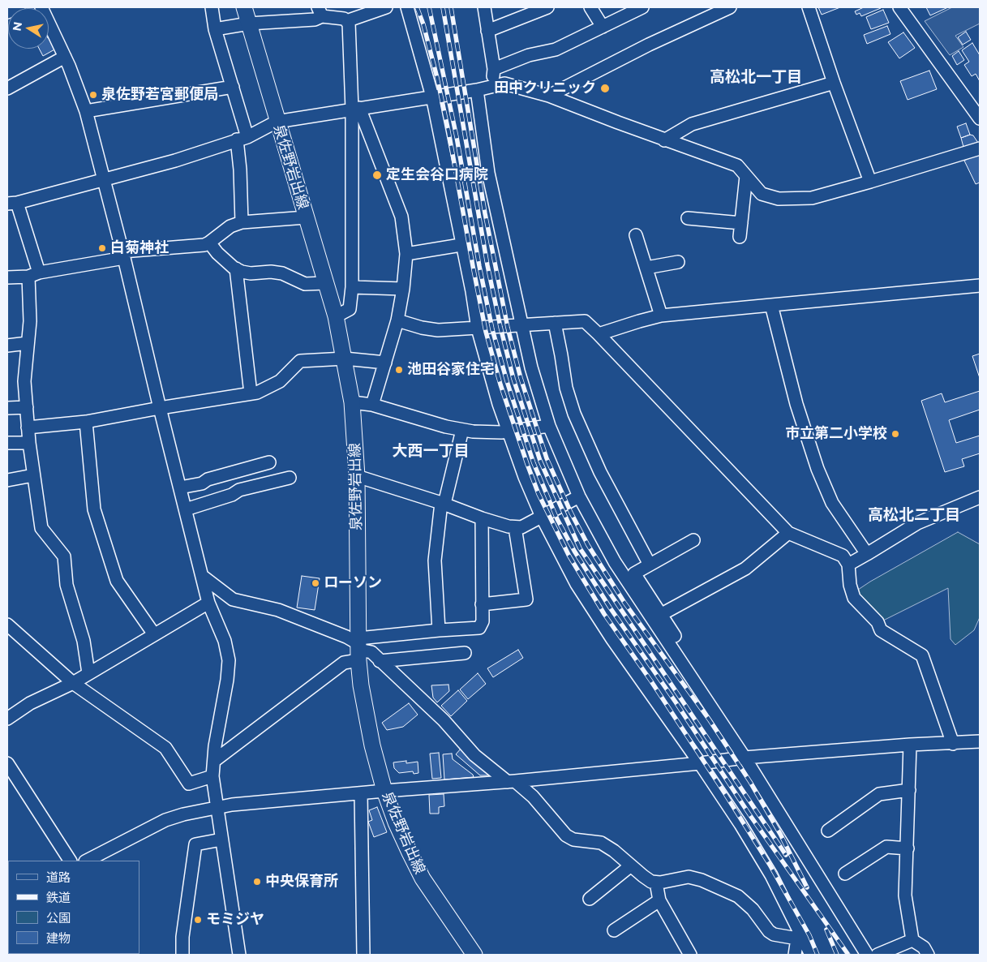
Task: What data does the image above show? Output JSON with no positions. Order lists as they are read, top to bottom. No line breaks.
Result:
{"streets":{"main road":["泉佐野岩出線"]},"districts":["高松北一丁目","大西一丁目","高松北二丁目"],"places":["田中クリニック","泉佐野若宮郵便局","定生会谷口病院","白菊神社","池田谷家住宅","市立第二小学校","ローソン","中央保育所","モミジヤ"],"legend":["道路","鉄道","公園","建物"],"north":"left"}
